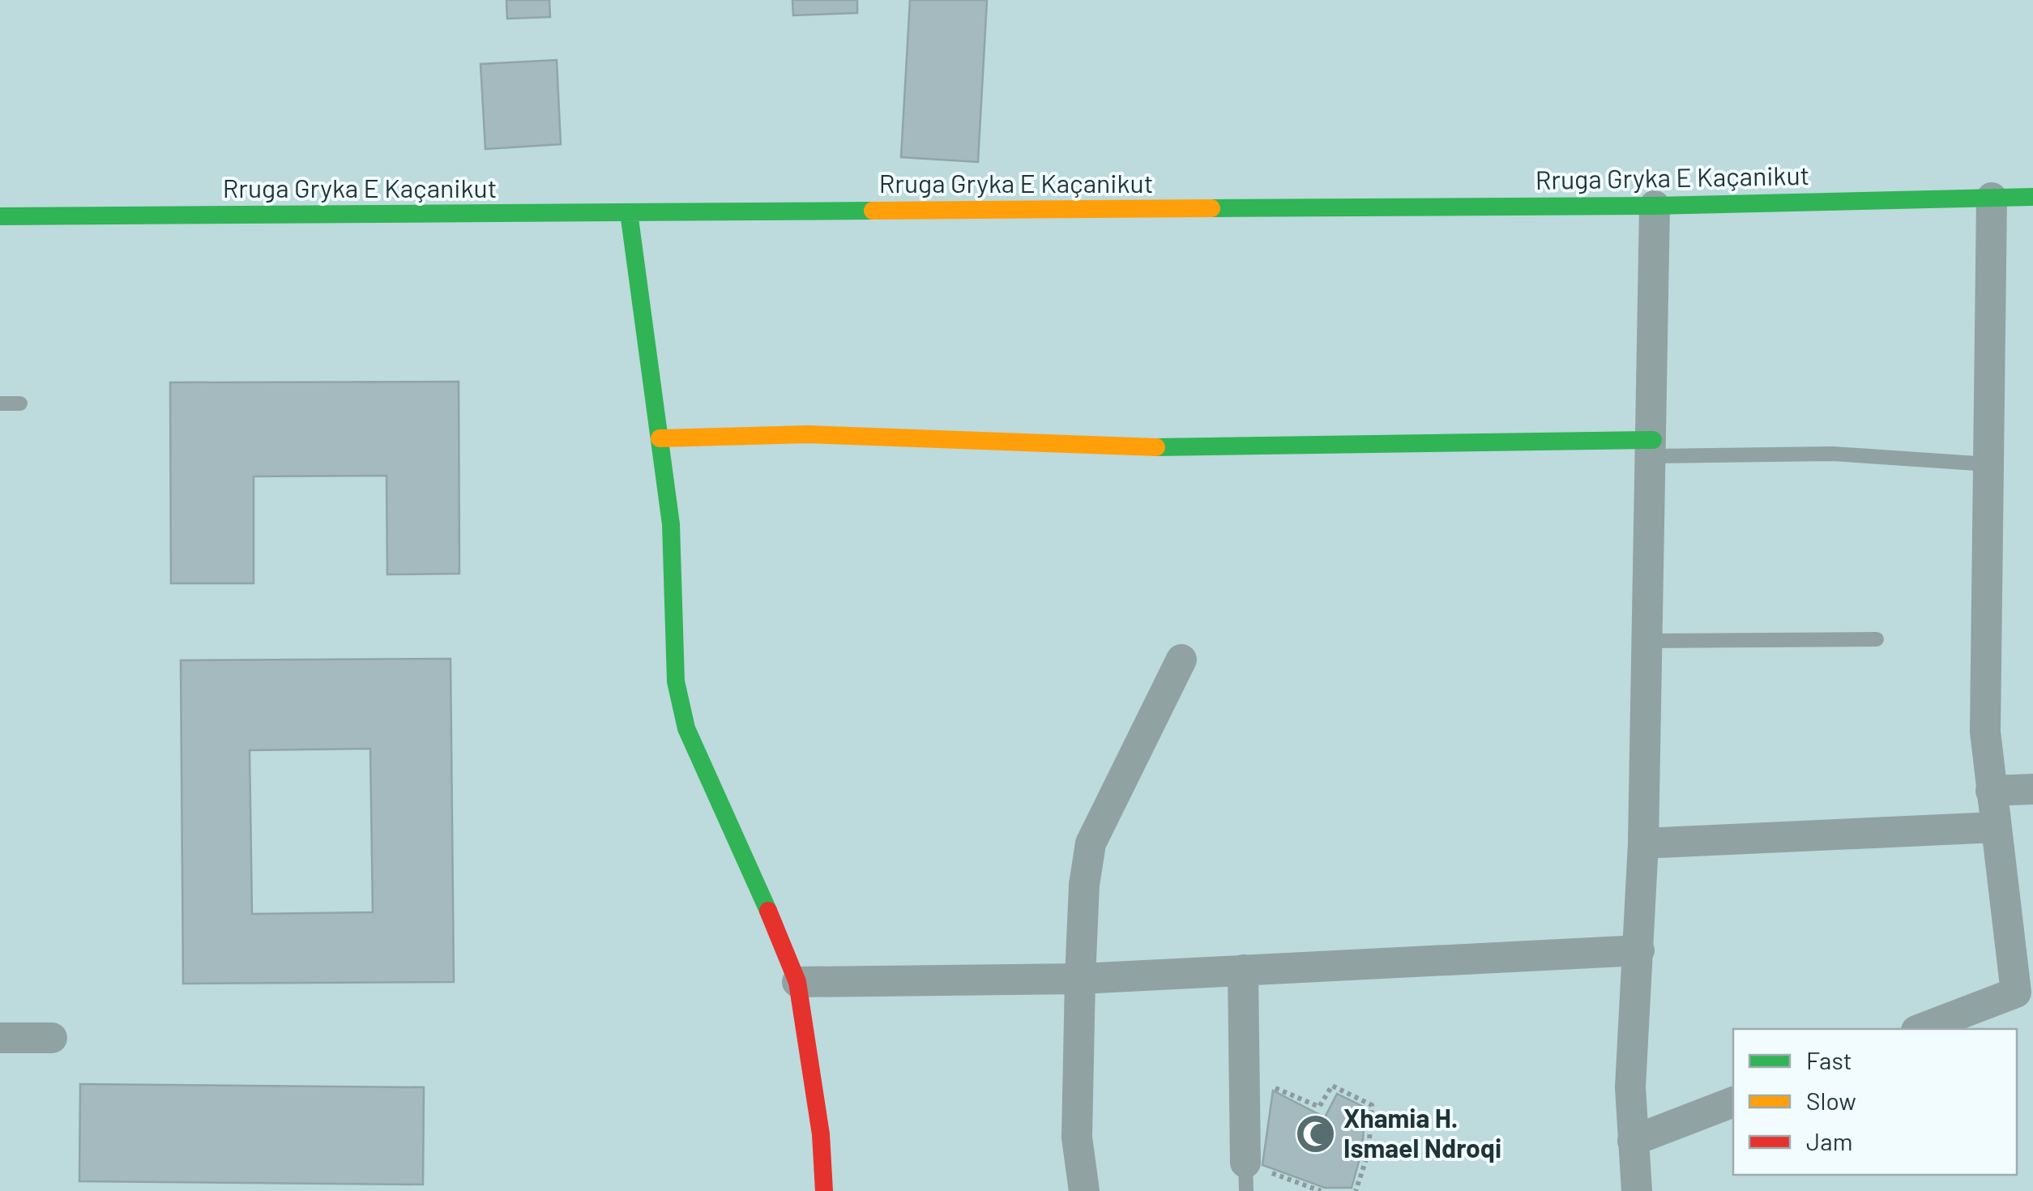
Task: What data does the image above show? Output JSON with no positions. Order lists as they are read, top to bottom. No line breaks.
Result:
{"streets":{"street":["Rruga Gryka E Kaçanikut"]},"places":{"mosque":["Xhamia H. Ismael Ndroqi"]},"legend":["Fast","Slow","Jam"]}
